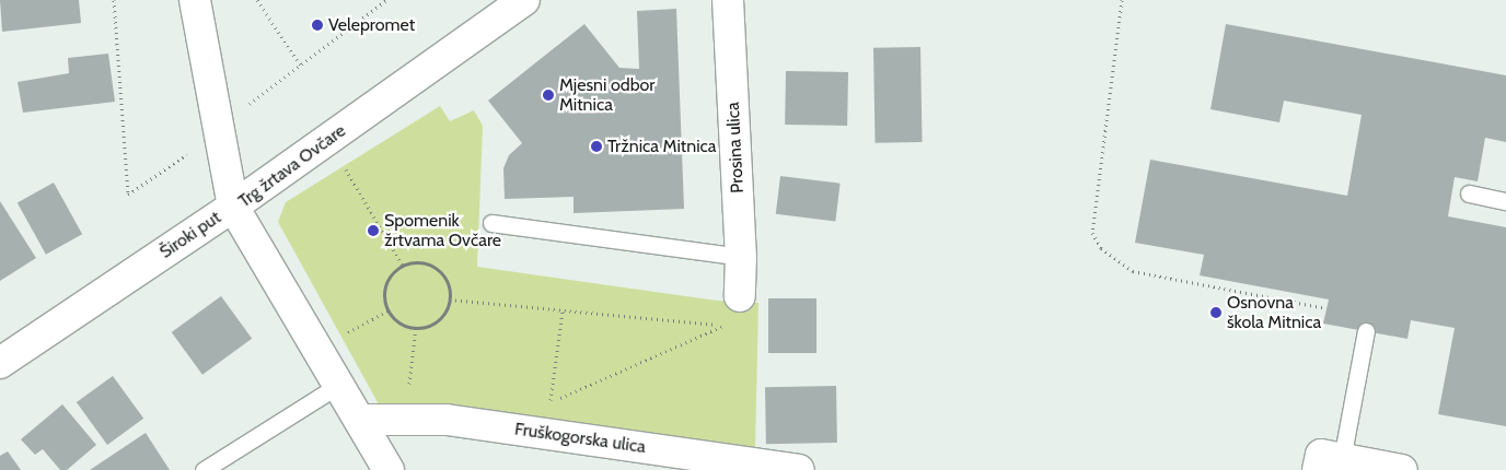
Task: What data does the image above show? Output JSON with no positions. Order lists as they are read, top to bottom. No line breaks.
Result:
{"streets":{"street":["Prosina ulica","Trg žrtava Ovčare","Široki put","Fruškogorska ulica"]},"crossings":[["Trg žrtava Ovčare","Široki put"],["Trg žrtava Ovčare","Fruškogorska ulica"]],"places":["Velepromet","Mjesni odbor Mitnica","Tržnica Mitnica","Spomenik žrtvama Ovčare","Osnovna škola Mitnica"]}
